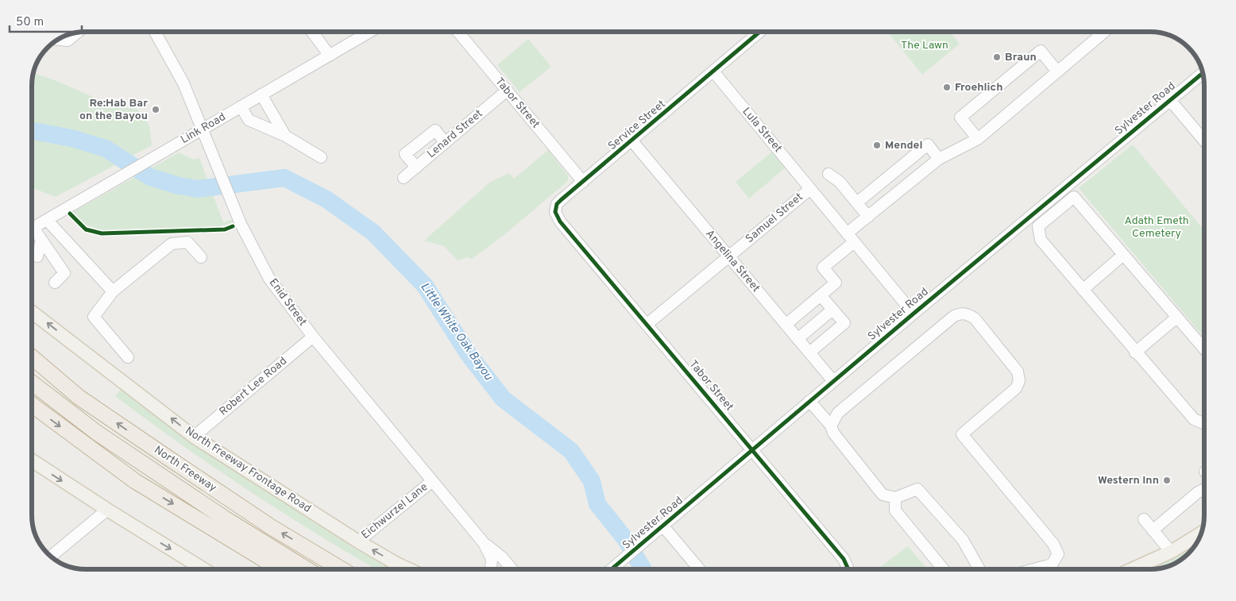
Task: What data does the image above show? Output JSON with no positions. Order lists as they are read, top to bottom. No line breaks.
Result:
{"streets":{"highway":["North Freeway"],"main road":["North Freeway Frontage Road"],"street":["Tabor Street","Sylvester Road","Service Street","Link Road","Lula Street","Lenard Street","Samuel Street","Angelina Street","Enid Street","Robert Lee Road","Eichwurzel Lane"]},"crossings":[["Tabor Street","Sylvester Road"],["Tabor Street","Service Street"],["Tabor Street","Lenard Street"],["Tabor Street","Samuel Street"],["Sylvester Road","Lula Street"],["Sylvester Road","Angelina Street"],["Service Street","Lula Street"],["Service Street","Angelina Street"],["Link Road","Enid Street"],["Lula Street","Samuel Street"],["Samuel Street","Angelina Street"],["Enid Street","Robert Lee Road"],["Enid Street","Eichwurzel Lane"],["Robert Lee Road","North Freeway Frontage Road"],["North Freeway Frontage Road","Eichwurzel Lane"]],"water":["Little White Oak Bayou"],"parks":["The Lawn","Adath Emeth Cemetery"],"places":["Braun","Froehlich","Re:Hab Bar on the Bayou","Mendel","Western Inn"],"scale_bar":"50 m"}
